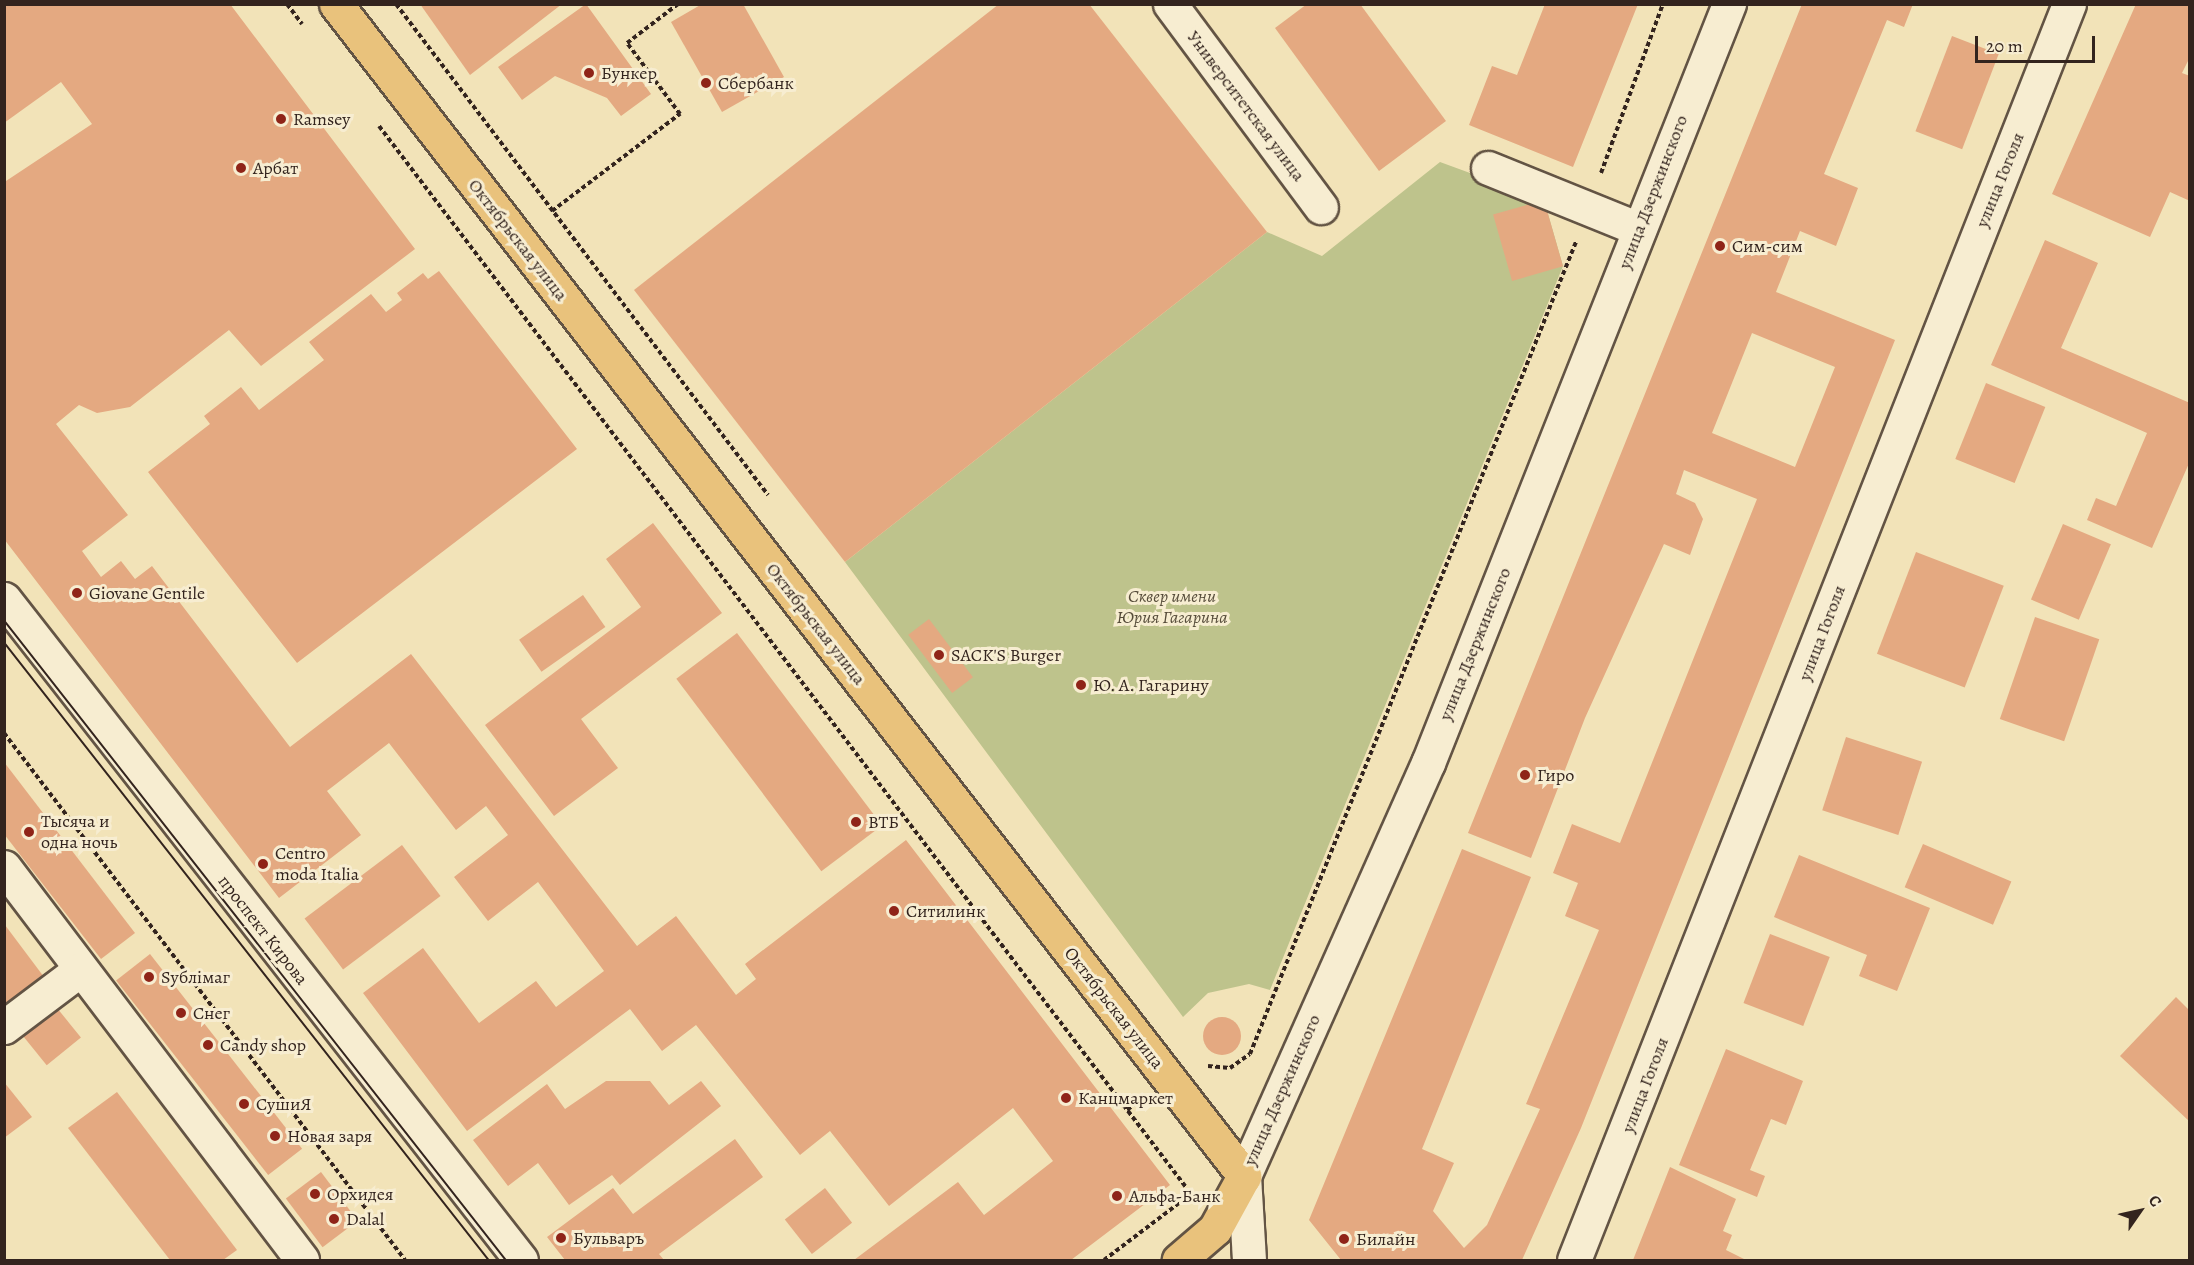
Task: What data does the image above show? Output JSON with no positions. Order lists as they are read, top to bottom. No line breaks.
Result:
{"streets":{"main road":["улица Дзержинского","Октябрьская улица"],"street":["Университетская улица","улица Гоголя","проспект Кирова"]},"crossings":[["улица Дзержинского","Октябрьская улица"]],"parks":["Сквер имени Юрия Гагарина"],"places":["Бункер","Сбербанк","Ramsey","Арбат","Сим-сим","Giovane Gentile","SACK'S Burger","Ю. А. Гагарину","Гиро","ВТБ","Тысяча и одна ночь","Centro moda Italia","Ситилинк","Sублiмаг","Снег","Candy shop","Канцмаркет","СушиЯ","Новая заря","Орхидея","Альфа-Банк","Dalal","Бульваръ","Билайн"],"scale_bar":"20 m","north":"top right"}
